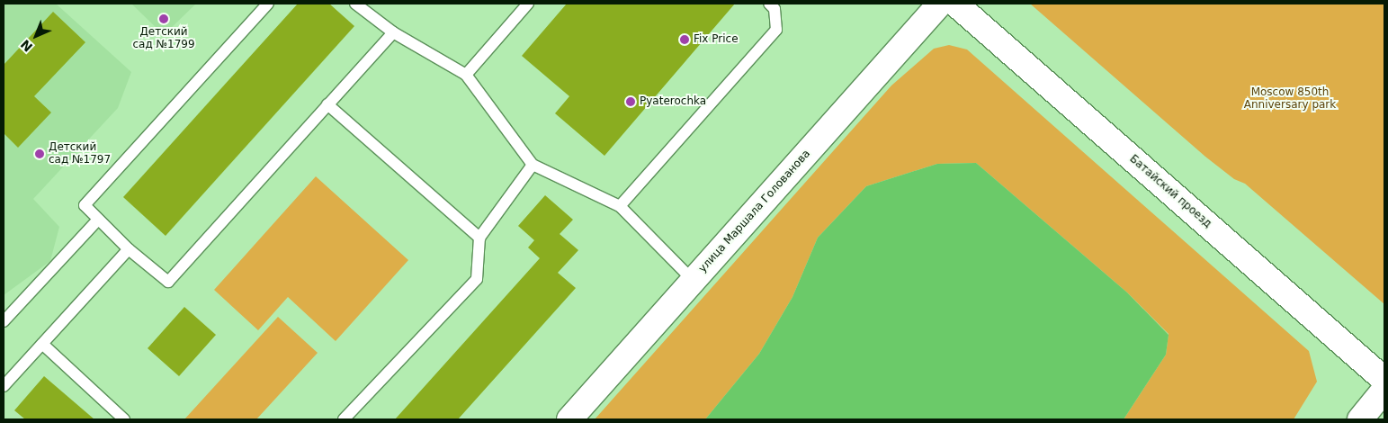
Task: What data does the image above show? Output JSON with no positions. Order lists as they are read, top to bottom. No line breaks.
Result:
{"streets":{"street":["Батайский проезд","улица Маршала Голованова"]},"parks":["Moscow 850th Anniversary park"],"places":["Детский сад №1799","Fix Price","Pyaterochka","Детский сад №1797"],"north":"bottom left"}
